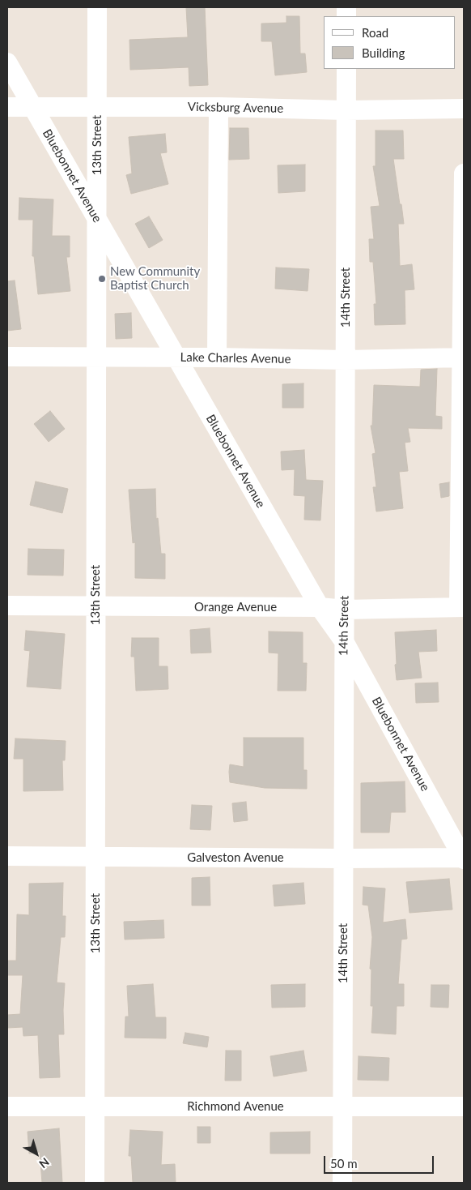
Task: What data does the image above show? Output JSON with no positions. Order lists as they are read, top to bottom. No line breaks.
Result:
{"streets":{"street":["Vicksburg Avenue","13th Street","Bluebonnet Avenue","14th Street","Lake Charles Avenue","Orange Avenue","Galveston Avenue","Richmond Avenue"]},"crossings":[["Vicksburg Avenue","13th Street"],["Vicksburg Avenue","Bluebonnet Avenue"],["Vicksburg Avenue","14th Street"],["13th Street","Bluebonnet Avenue"],["13th Street","Lake Charles Avenue"],["13th Street","Orange Avenue"],["13th Street","Galveston Avenue"],["13th Street","Richmond Avenue"],["Bluebonnet Avenue","14th Street"],["Bluebonnet Avenue","Lake Charles Avenue"],["Bluebonnet Avenue","Orange Avenue"],["Bluebonnet Avenue","Galveston Avenue"],["14th Street","Lake Charles Avenue"],["14th Street","Orange Avenue"],["14th Street","Galveston Avenue"],["14th Street","Richmond Avenue"]],"places":["New Community Baptist Church"],"legend":["Road","Building"],"scale_bar":"50 m","north":"bottom right"}
